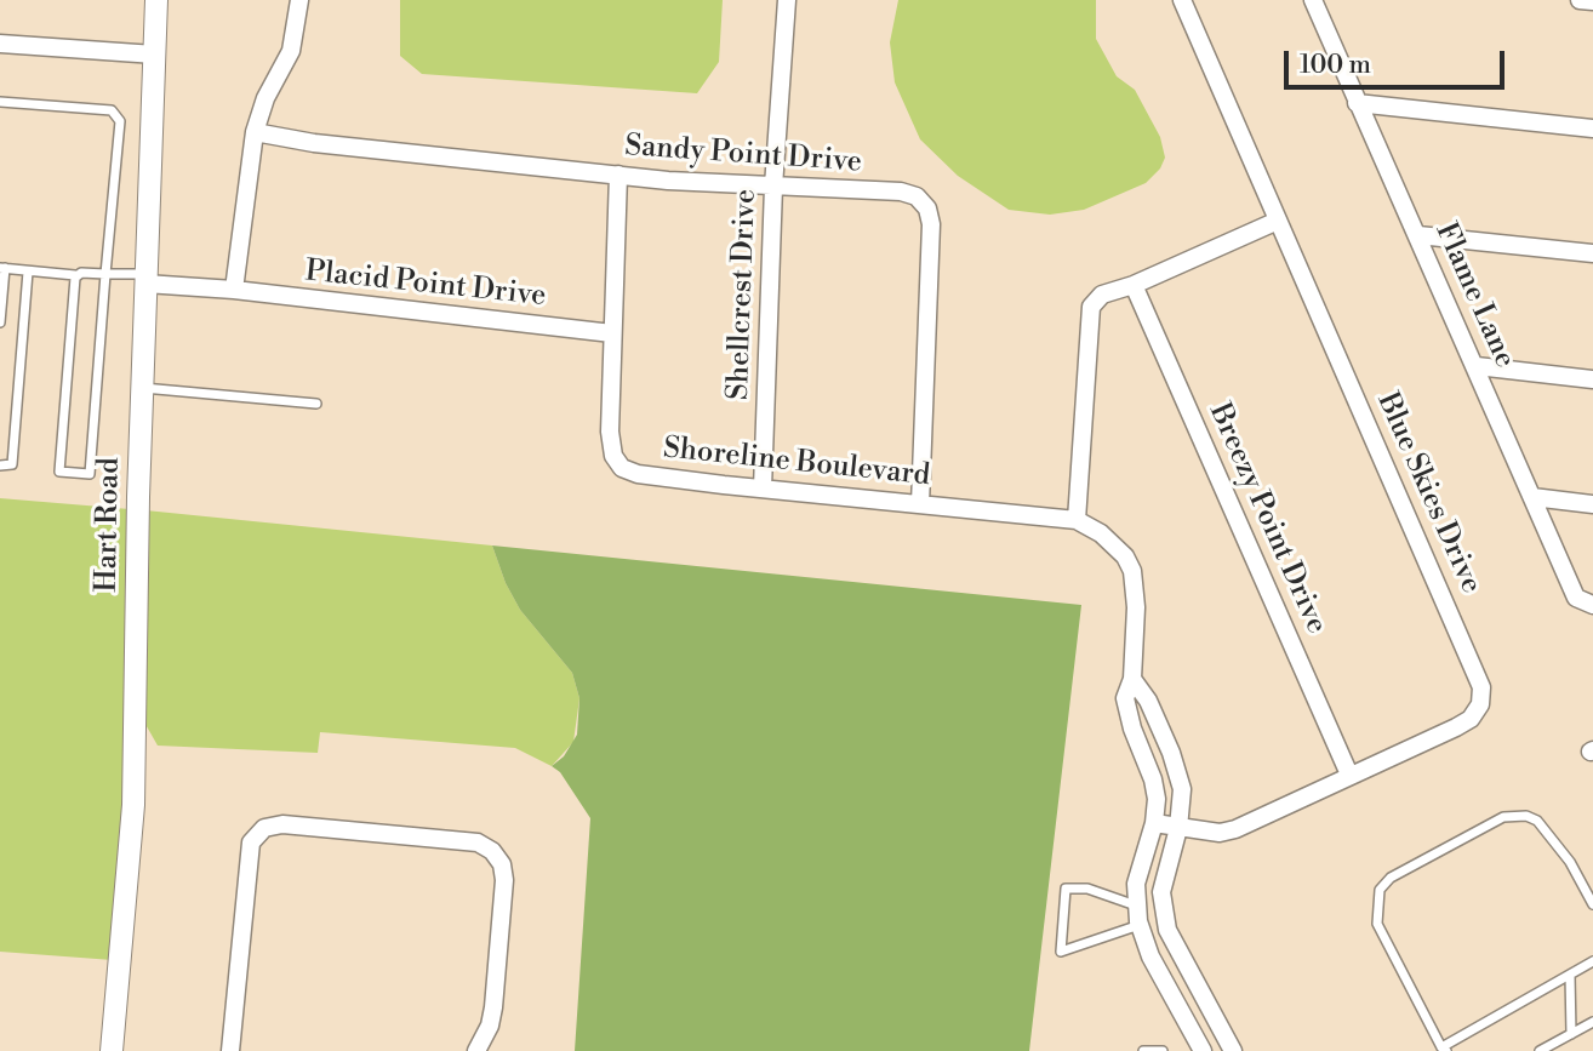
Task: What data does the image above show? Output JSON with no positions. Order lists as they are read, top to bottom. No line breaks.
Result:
{"streets":{"street":["Sandy Point Drive","Placid Point Drive","Shellcrest Drive","Flame Lane","Shoreline Boulevard","Blue Skies Drive","Breezy Point Drive","Hart Road"]},"crossings":[["Sandy Point Drive","Shellcrest Drive"],["Sandy Point Drive","Shoreline Boulevard"],["Placid Point Drive","Shoreline Boulevard"],["Placid Point Drive","Hart Road"],["Shellcrest Drive","Shoreline Boulevard"],["Shoreline Boulevard","Blue Skies Drive"],["Blue Skies Drive","Breezy Point Drive"]],"scale_bar":"100 m"}
